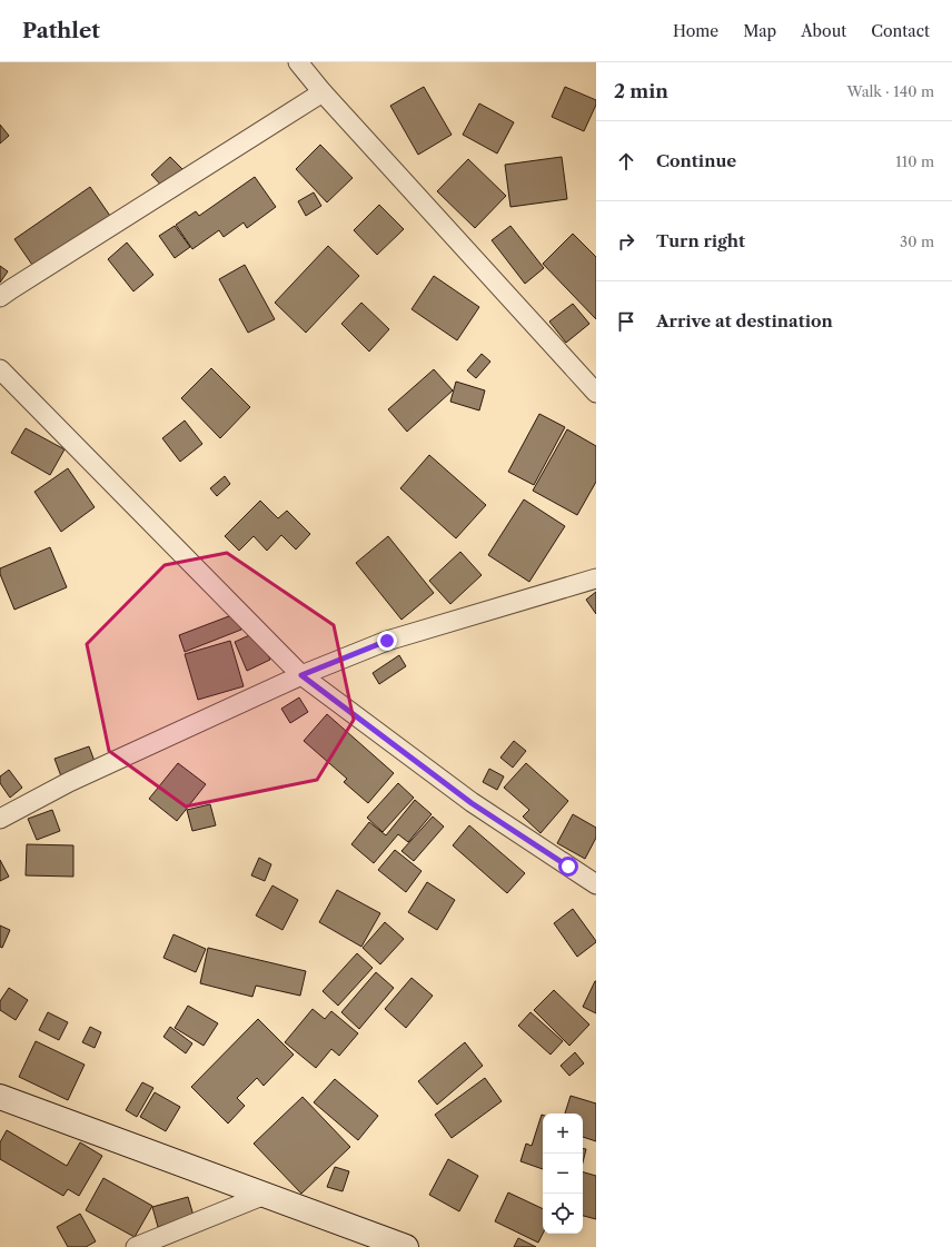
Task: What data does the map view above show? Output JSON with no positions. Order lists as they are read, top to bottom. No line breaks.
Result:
{"page":{"header":"Pathlet","nav":["Home","Map","About","Contact"],"heading":["2 min","Walk · 140 m"],"list":[["Continue","110 m"],["Turn right","30 m"],"Arrive at destination"],"map_buttons":["+","−"]}}
